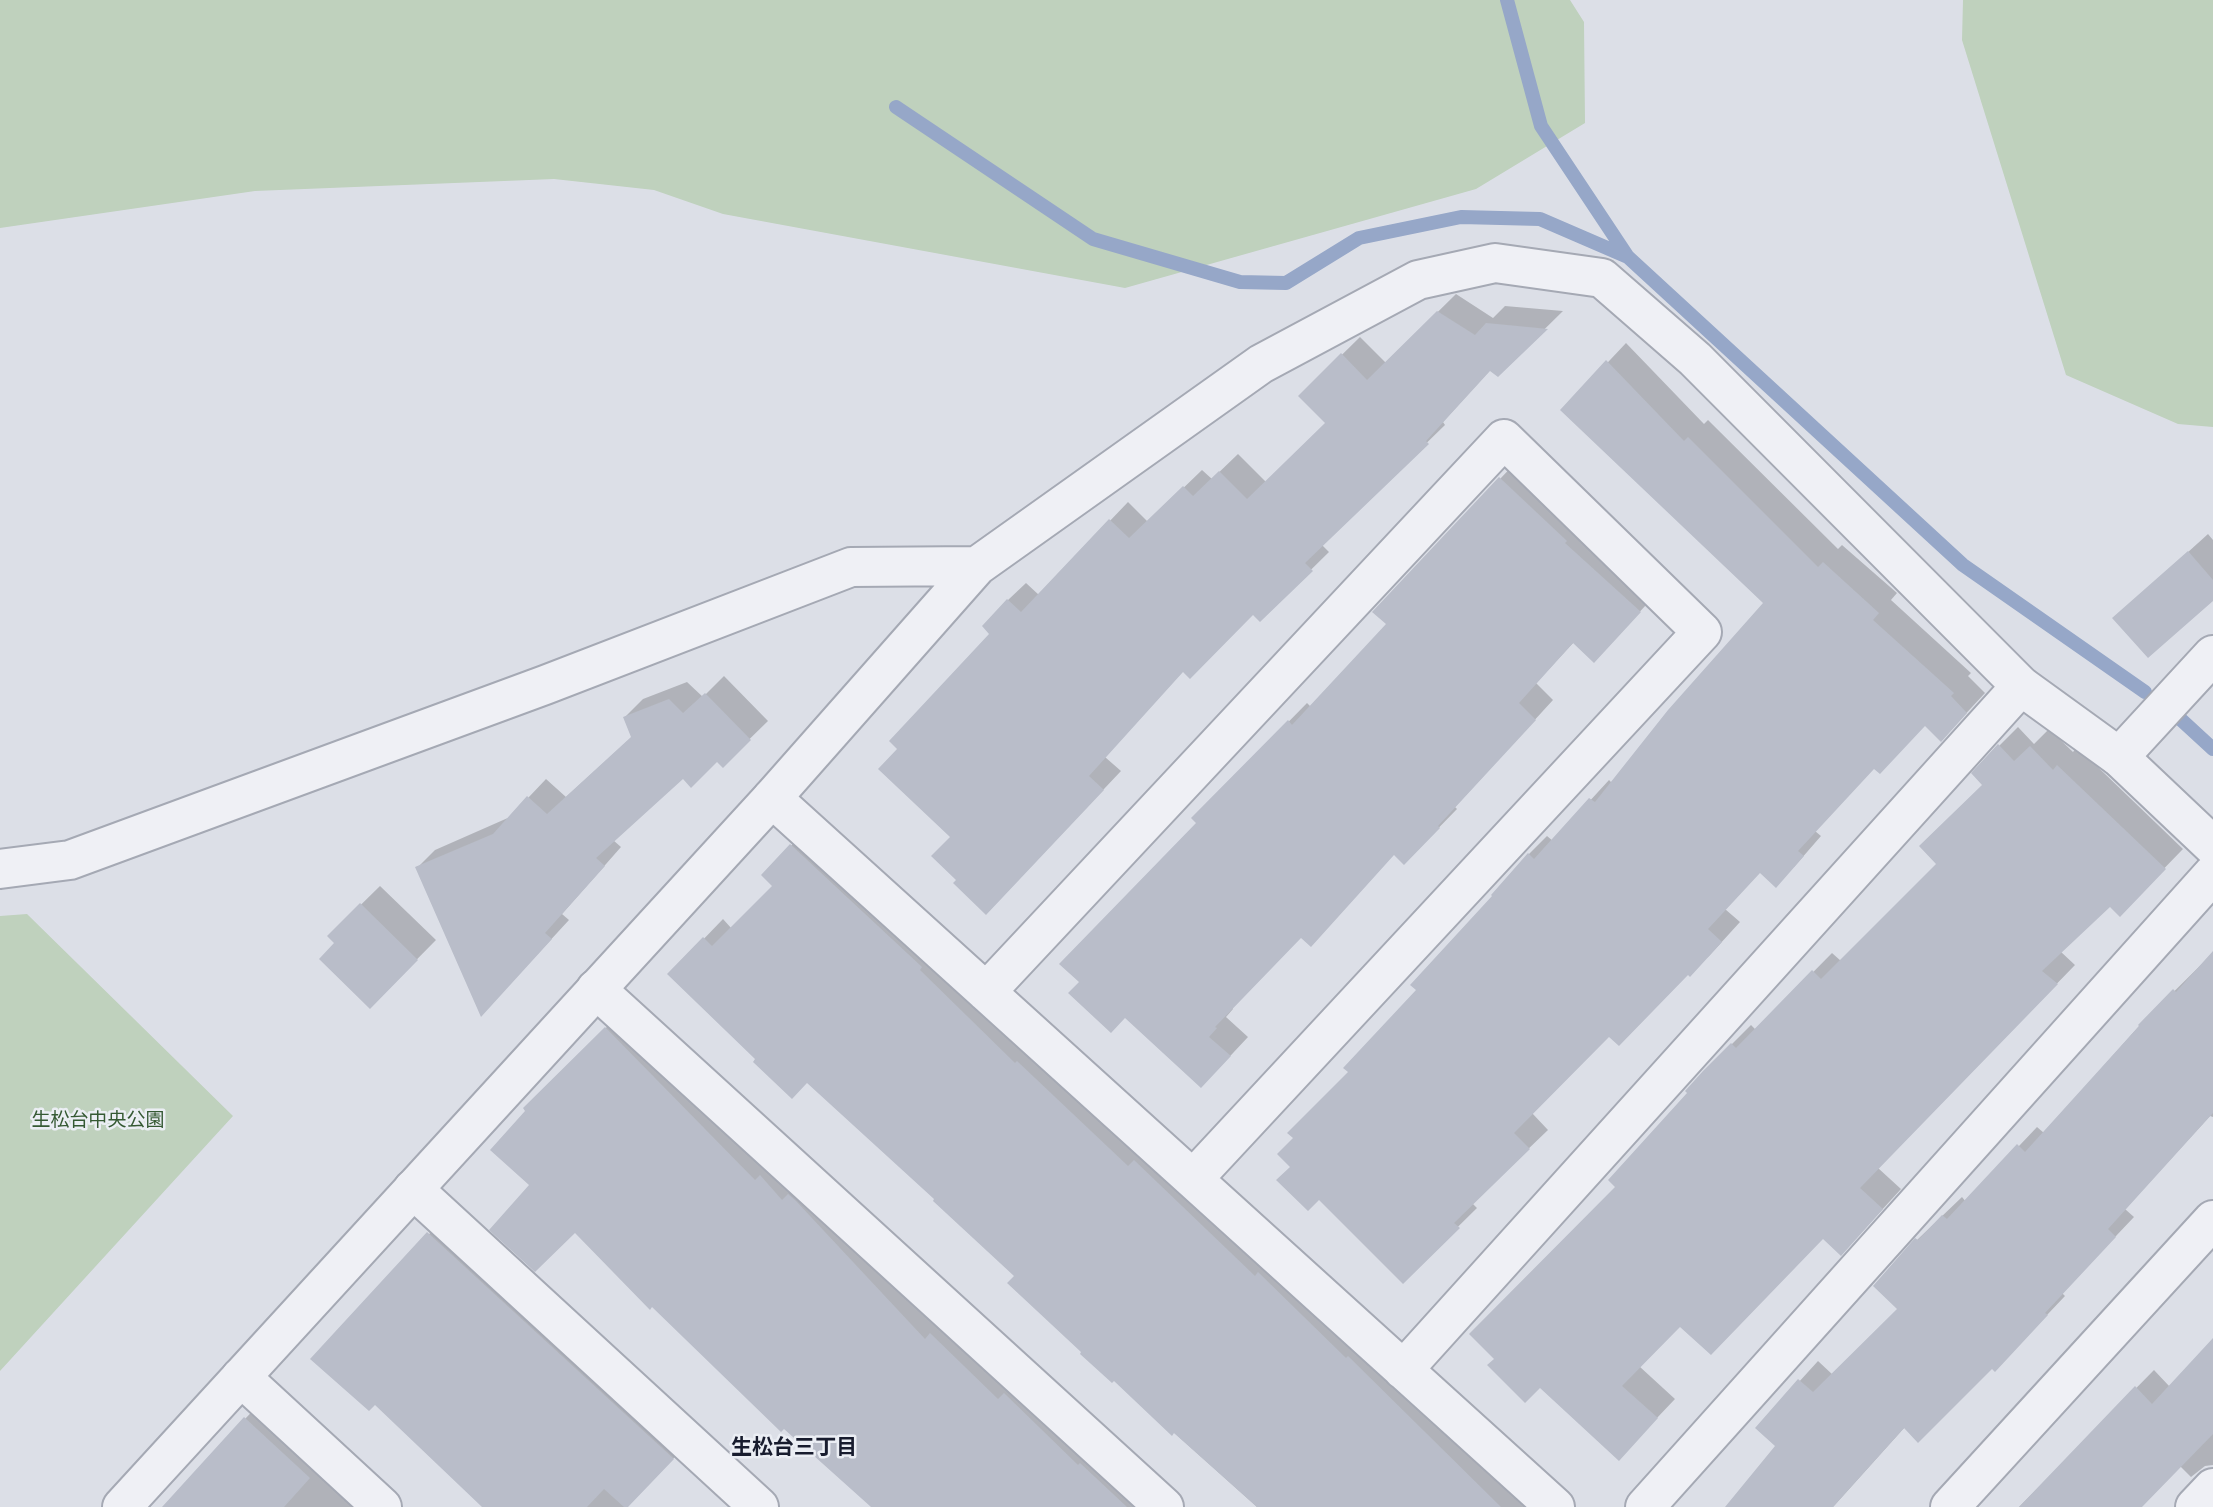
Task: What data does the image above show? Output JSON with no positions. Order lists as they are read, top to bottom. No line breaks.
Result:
{"districts":["生松台三丁目"],"parks":["生松台中央公園"]}
